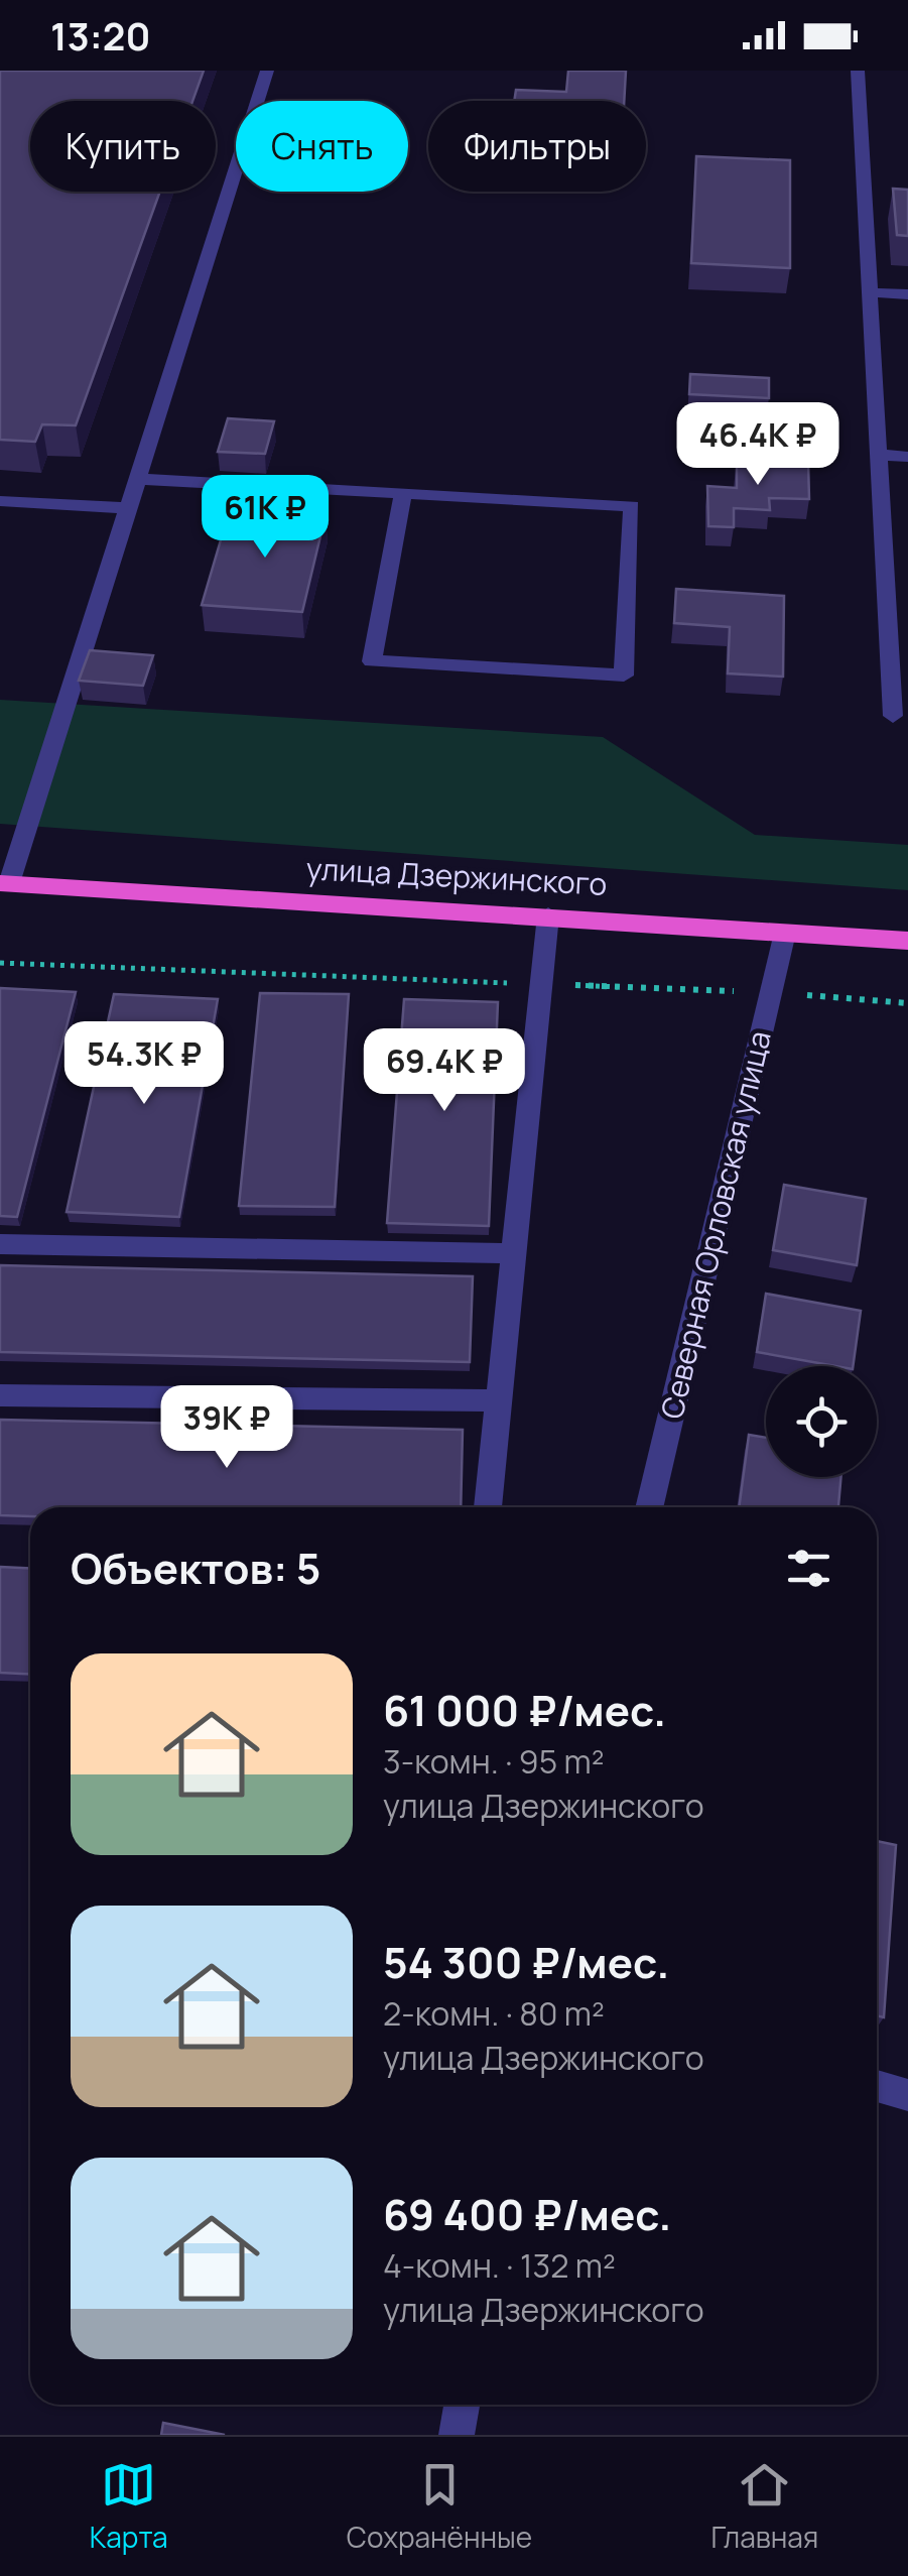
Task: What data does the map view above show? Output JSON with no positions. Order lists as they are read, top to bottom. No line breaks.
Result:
{"streets":{"highway":["улица Дзержинского"],"street":["Северная Орловская улица"]},"crossings":[["улица Дзержинского","Северная Орловская улица"]],"page":{"status":"13:20","chip":["Купить","Снять","Фильтры"],"price":["46.4K ₽","61K ₽","54.3K ₽","69.4K ₽","39K ₽"],"heading":"Объектов: 5","list":[{"name":"61 000 ₽/мес.","note":"3-комн. · 95 m² · улица Дзержинского"},{"name":"54 300 ₽/мес.","note":"2-комн. · 80 m² · улица Дзержинского"},{"name":"69 400 ₽/мес.","note":"4-комн. · 132 m² · улица Дзержинского"}],"tabs":["Карта","Сохранённые","Главная"]}}
